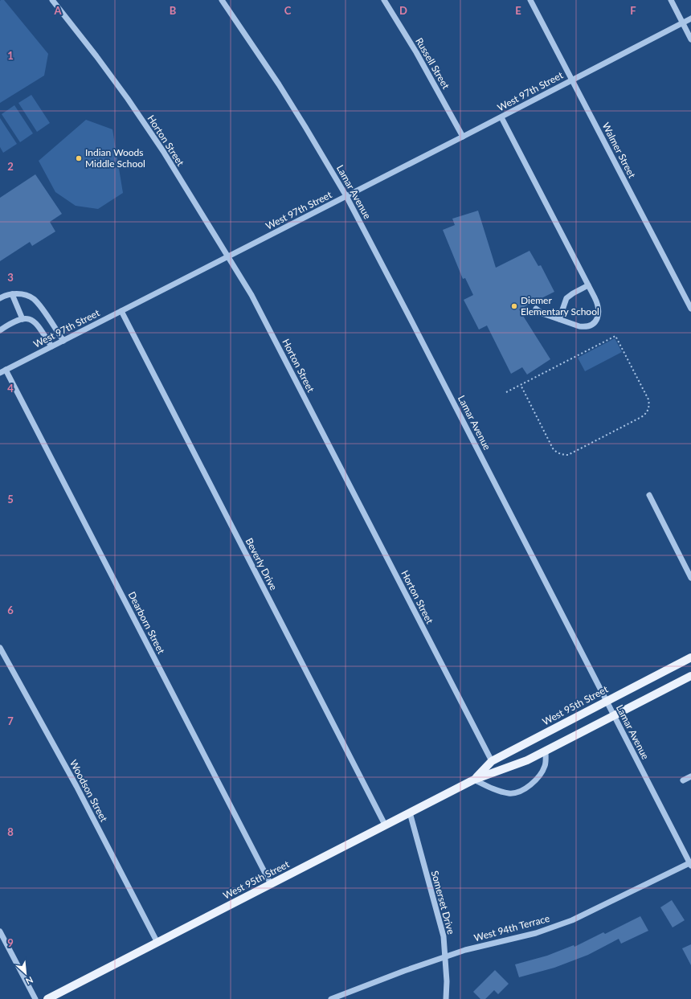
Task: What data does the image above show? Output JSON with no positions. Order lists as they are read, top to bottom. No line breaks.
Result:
{"streets":{"main road":["West 95th Street"],"street":["Russell Street","West 97th Street","Horton Street","Walmer Street","Lamar Avenue","Beverly Drive","Dearborn Street","Woodson Street","Somerset Drive","West 94th Terrace"]},"crossings":[["Russell Street","West 97th Street"],["West 97th Street","Horton Street"],["West 97th Street","Walmer Street"],["West 97th Street","Lamar Avenue"],["West 97th Street","Beverly Drive"],["West 97th Street","Dearborn Street"],["Horton Street","West 95th Street"],["Lamar Avenue","West 95th Street"],["Lamar Avenue","West 94th Terrace"],["Beverly Drive","West 95th Street"],["Dearborn Street","West 95th Street"],["West 95th Street","Woodson Street"],["West 95th Street","Somerset Drive"],["Somerset Drive","West 94th Terrace"]],"places":["Indian Woods Middle School","Diemer Elementary School"],"north":"bottom right","grid":{"columns":["A","B","C","D","E","F"],"rows":["1","2","3","4","5","6","7","8","9"]}}
